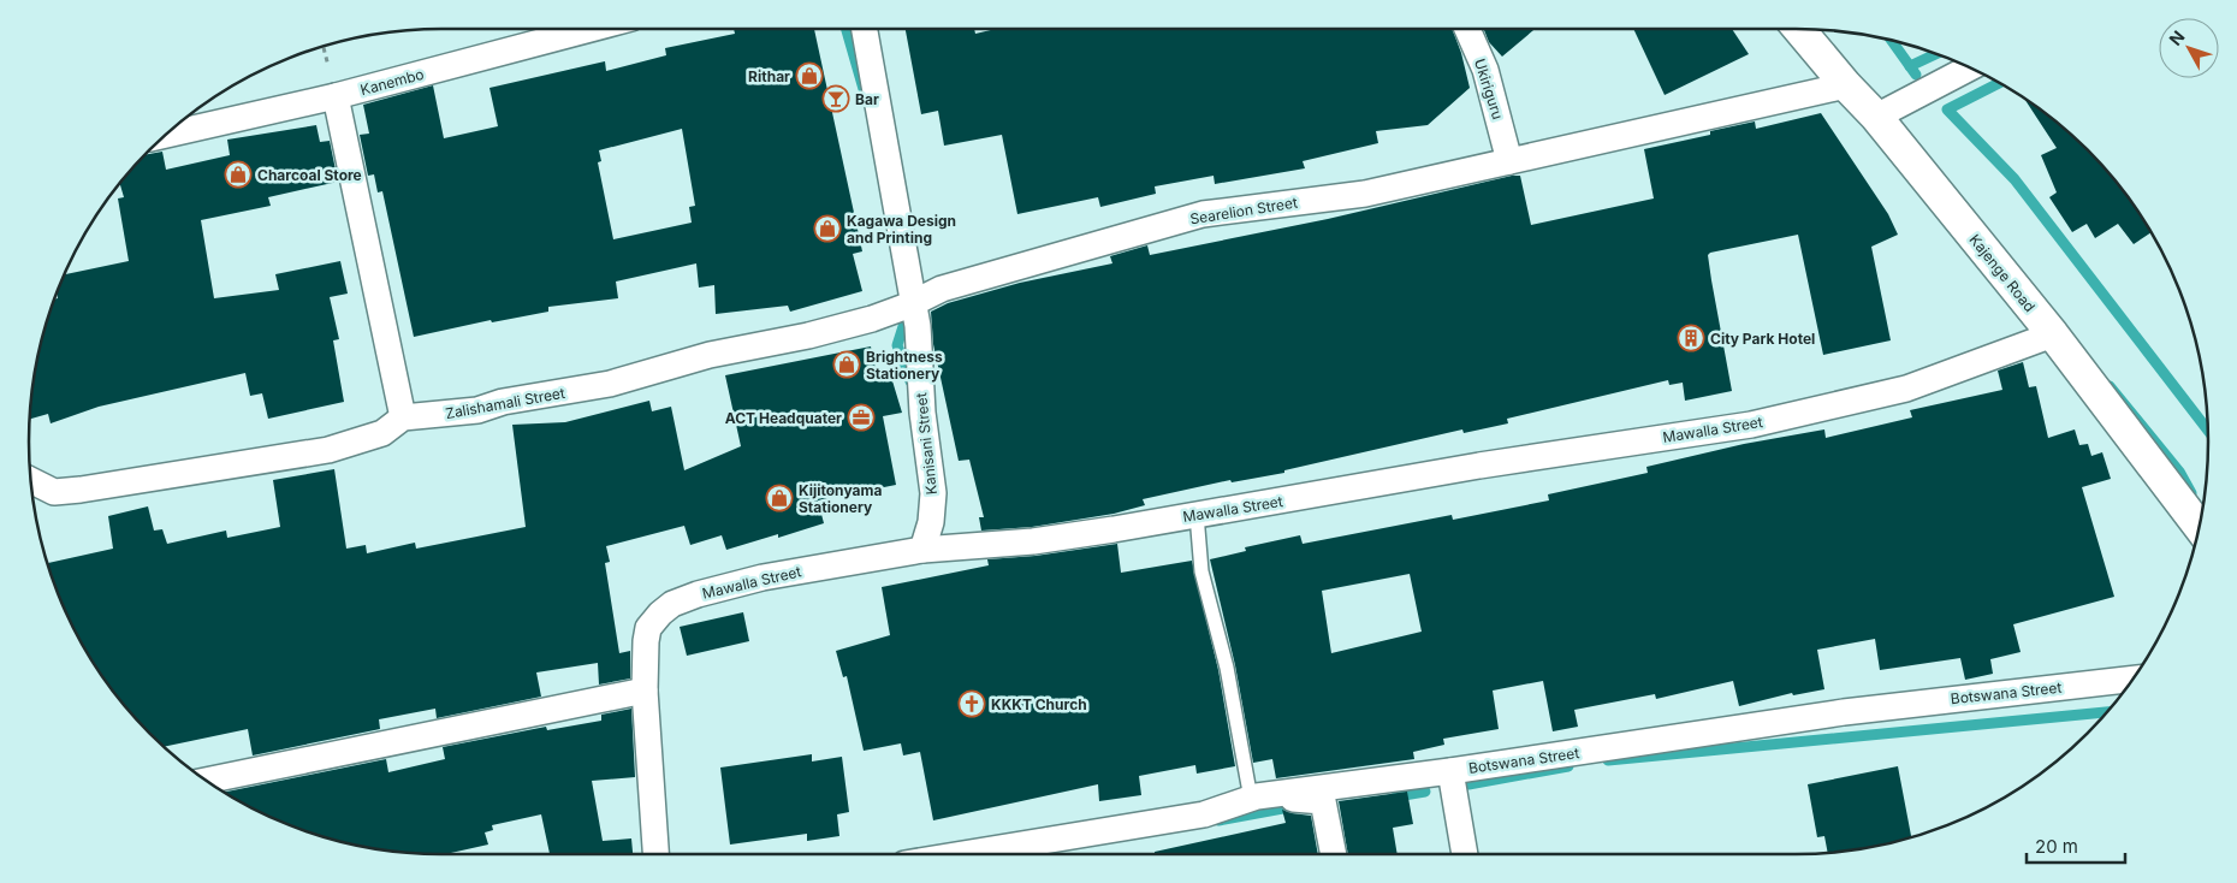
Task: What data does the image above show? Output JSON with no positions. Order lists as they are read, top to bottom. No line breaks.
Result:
{"streets":{"street":["Kanembo","Ukiriguru","Searelion Street","Kajenge Road","Zalishamali Street","Mawalla Street","Kanisani Street","Botswana Street"]},"crossings":[["Ukiriguru","Searelion Street"],["Searelion Street","Kajenge Road"],["Searelion Street","Zalishamali Street"],["Searelion Street","Kanisani Street"],["Kajenge Road","Mawalla Street"],["Zalishamali Street","Kanisani Street"],["Mawalla Street","Kanisani Street"]],"places":{"shop":["Rithar","Charcoal Store","Kagawa Design and Printing","Brightness Stationery","Kijitonyama Stationery"],"bar":["Bar"],"building":["City Park Hotel"],"office":["ACT Headquater"],"church":["KKKT Church"]},"scale_bar":"20 m","north":"top left"}
